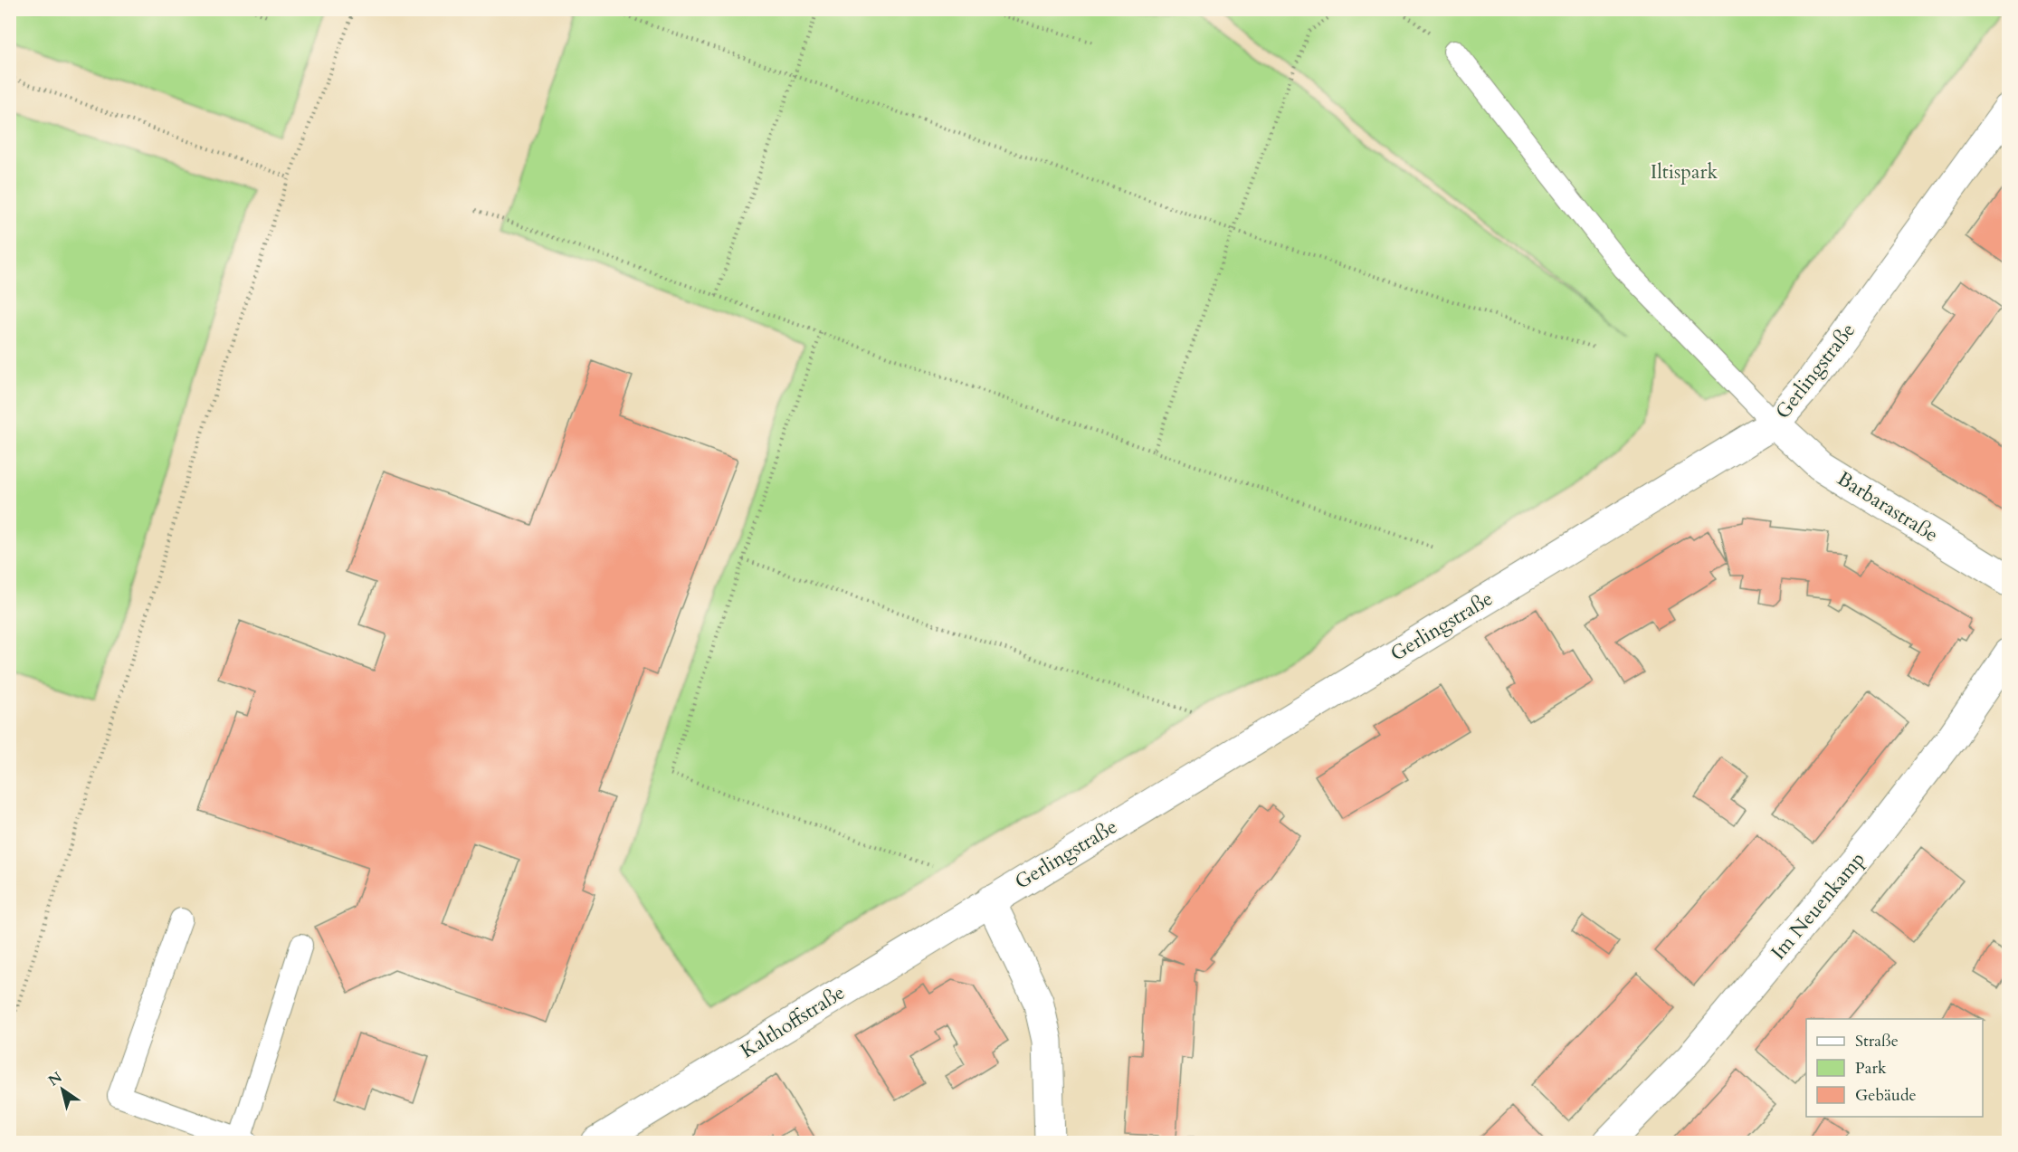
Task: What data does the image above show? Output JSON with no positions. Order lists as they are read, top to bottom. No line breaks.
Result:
{"streets":{"street":["Gerlingstraße","Barbarastraße","Im Neuenkamp","Kalthoffstraße"]},"crossings":[["Gerlingstraße","Barbarastraße"],["Gerlingstraße","Kalthoffstraße"]],"parks":["Iltispark"],"legend":["Straße","Park","Gebäude"],"north":"top left"}
